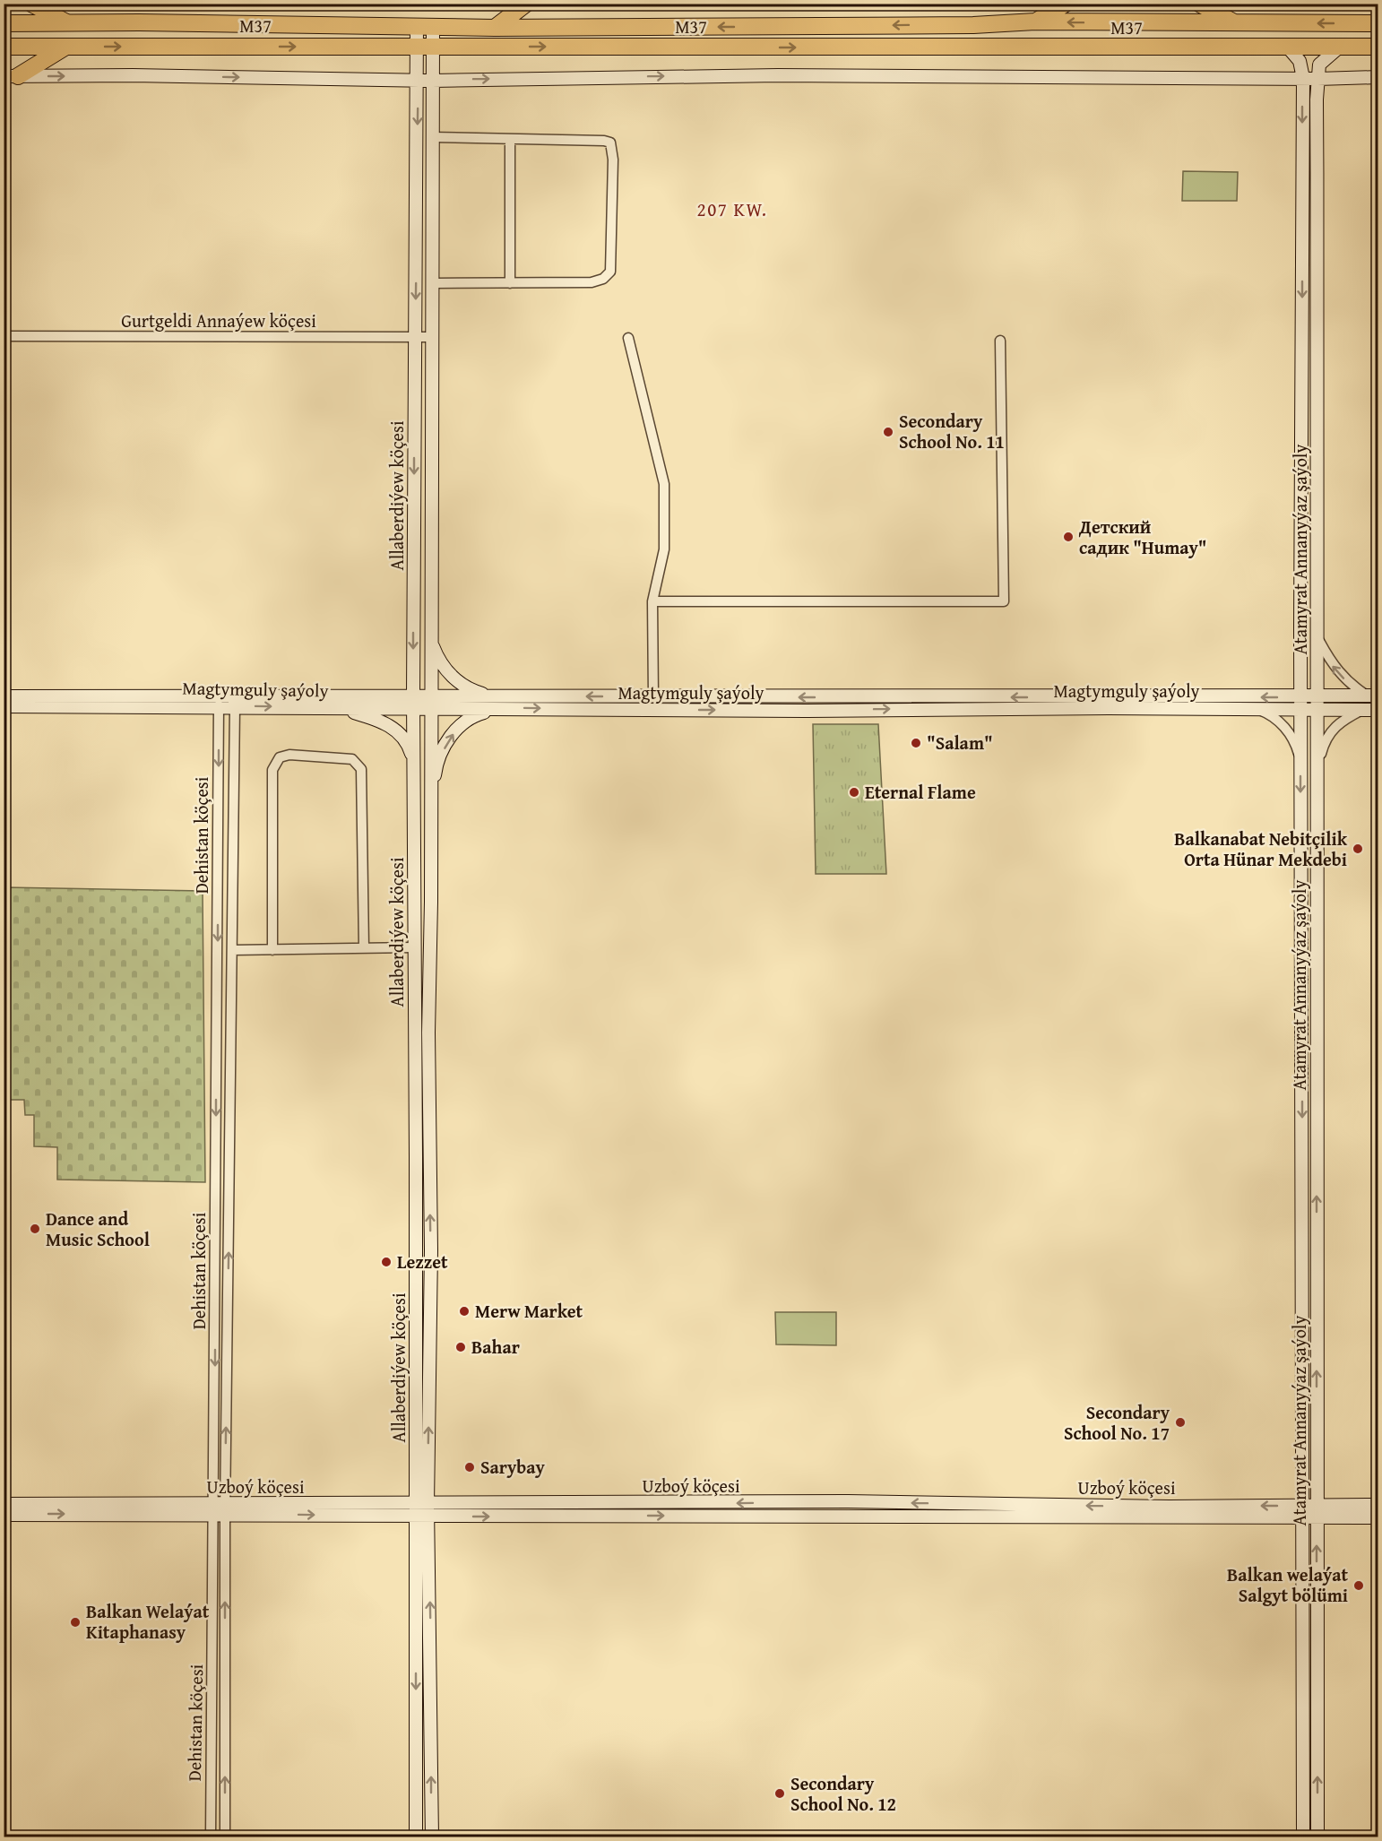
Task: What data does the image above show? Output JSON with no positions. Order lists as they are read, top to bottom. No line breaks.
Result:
{"streets":{"highway":["M37"],"street":["Gurtgeldi Annaýew köçesi","Allaberdiýew köçesi","Atamyrat Annanyýaz şaýoly","Magtymguly şaýoly","Dehistan köçesi","Uzboý köçesi"]},"crossings":[["M37","Allaberdiýew köçesi"],["M37","Atamyrat Annanyýaz şaýoly"],["Gurtgeldi Annaýew köçesi","Allaberdiýew köçesi"],["Allaberdiýew köçesi","Magtymguly şaýoly"],["Allaberdiýew köçesi","Uzboý köçesi"],["Atamyrat Annanyýaz şaýoly","Magtymguly şaýoly"],["Atamyrat Annanyýaz şaýoly","Uzboý köçesi"],["Magtymguly şaýoly","Dehistan köçesi"],["Dehistan köçesi","Uzboý köçesi"]],"districts":["207 KW."],"places":["Secondary School No. 11","Детский садик \"Humay\"","\"Salam\"","Eternal Flame","Balkanabat Nebitçilik Orta Hünar Mekdebi","Dance and Music School","Lezzet","Merw Market","Bahar","Secondary School No. 17","Sarybay","Balkan welaýat Salgyt bölümi","Balkan Welaýat Kitaphanasy","Secondary School No. 12"]}
